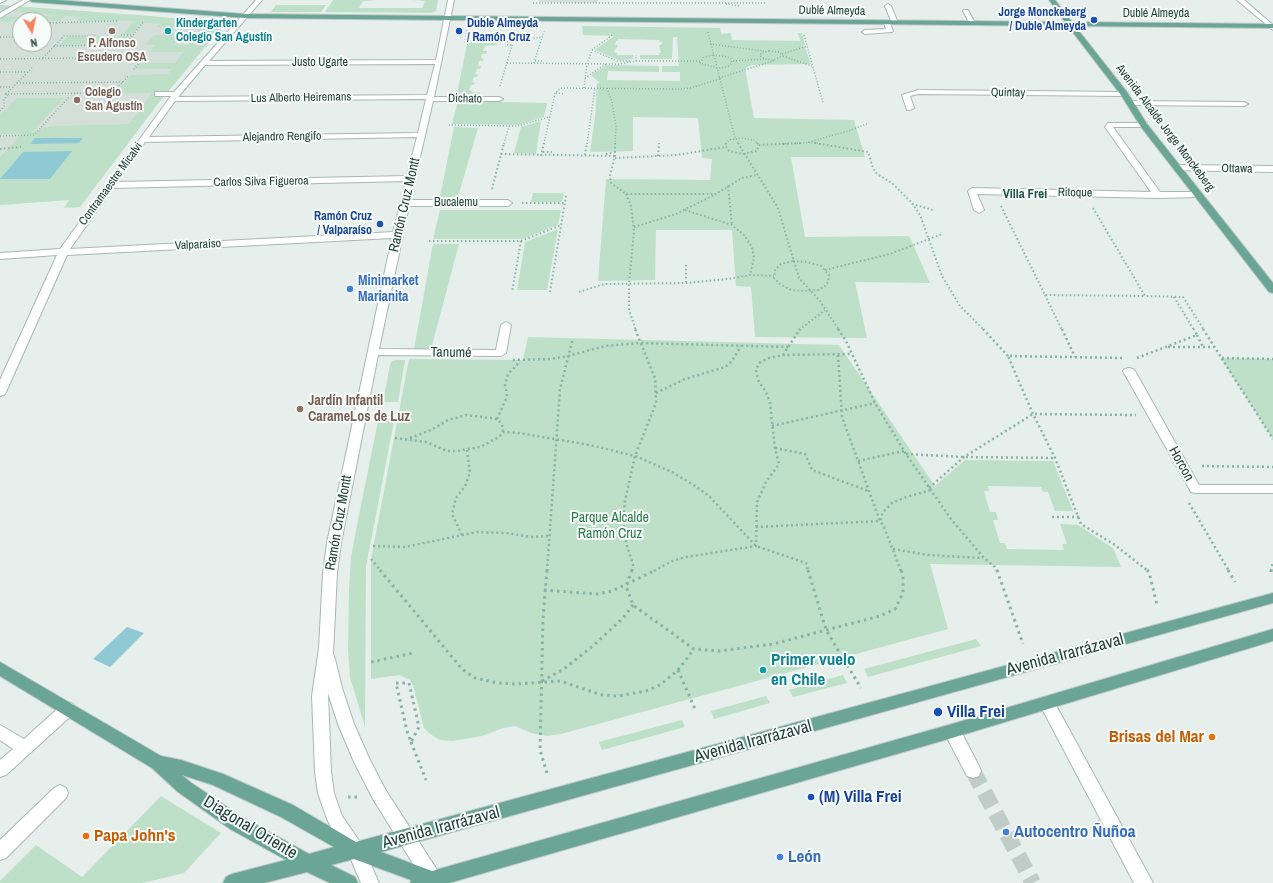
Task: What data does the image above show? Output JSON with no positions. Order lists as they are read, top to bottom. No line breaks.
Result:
{"streets":{"main road":["Dublé Almeyda","Avenida Alcalde Jorge Monckeberg","Avenida Irarrázaval","Diagonal Oriente"],"street":["Justo Ugarte","Quintay","Lus Alberto Heiremans","Dichato","Alejandro Rengifo","Ottawa","Carlos Silva Figueroa","Contramaestre Micalvi","Ritoque","Bucalemu","Ramón Cruz Montt","Valparaíso","Tanumé","Horcon"]},"crossings":[["Dublé Almeyda","Avenida Alcalde Jorge Monckeberg"],["Dublé Almeyda","Contramaestre Micalvi"],["Dublé Almeyda","Ramón Cruz Montt"],["Justo Ugarte","Contramaestre Micalvi"],["Justo Ugarte","Ramón Cruz Montt"],["Quintay","Avenida Alcalde Jorge Monckeberg"],["Lus Alberto Heiremans","Dichato"],["Lus Alberto Heiremans","Contramaestre Micalvi"],["Lus Alberto Heiremans","Ramón Cruz Montt"],["Dichato","Ramón Cruz Montt"],["Avenida Alcalde Jorge Monckeberg","Ottawa"],["Avenida Alcalde Jorge Monckeberg","Ritoque"],["Alejandro Rengifo","Contramaestre Micalvi"],["Alejandro Rengifo","Ramón Cruz Montt"],["Carlos Silva Figueroa","Contramaestre Micalvi"],["Carlos Silva Figueroa","Ramón Cruz Montt"],["Contramaestre Micalvi","Valparaíso"],["Bucalemu","Ramón Cruz Montt"],["Ramón Cruz Montt","Valparaíso"],["Ramón Cruz Montt","Tanumé"],["Ramón Cruz Montt","Avenida Irarrázaval"],["Ramón Cruz Montt","Diagonal Oriente"],["Avenida Irarrázaval","Diagonal Oriente"]],"districts":["Villa Frei"],"parks":["Parque Alcalde Ramón Cruz"],"places":["Jorge Monckeberg / Duble Almeyda","P. Alfonso Escudero OSA","Kindergarten Colegio San Agustín","Duble Almeyda / Ramón Cruz","Colegio San Agustín","Ramón Cruz / Valparaíso","Minimarket Marianita","Jardín Infantil CarameLos de Luz","Primer vuelo en Chile","Villa Frei","Brisas del Mar","(M) Villa Frei","Autocentro Ñuñoa","Papa John's","León"],"north":"bottom"}
